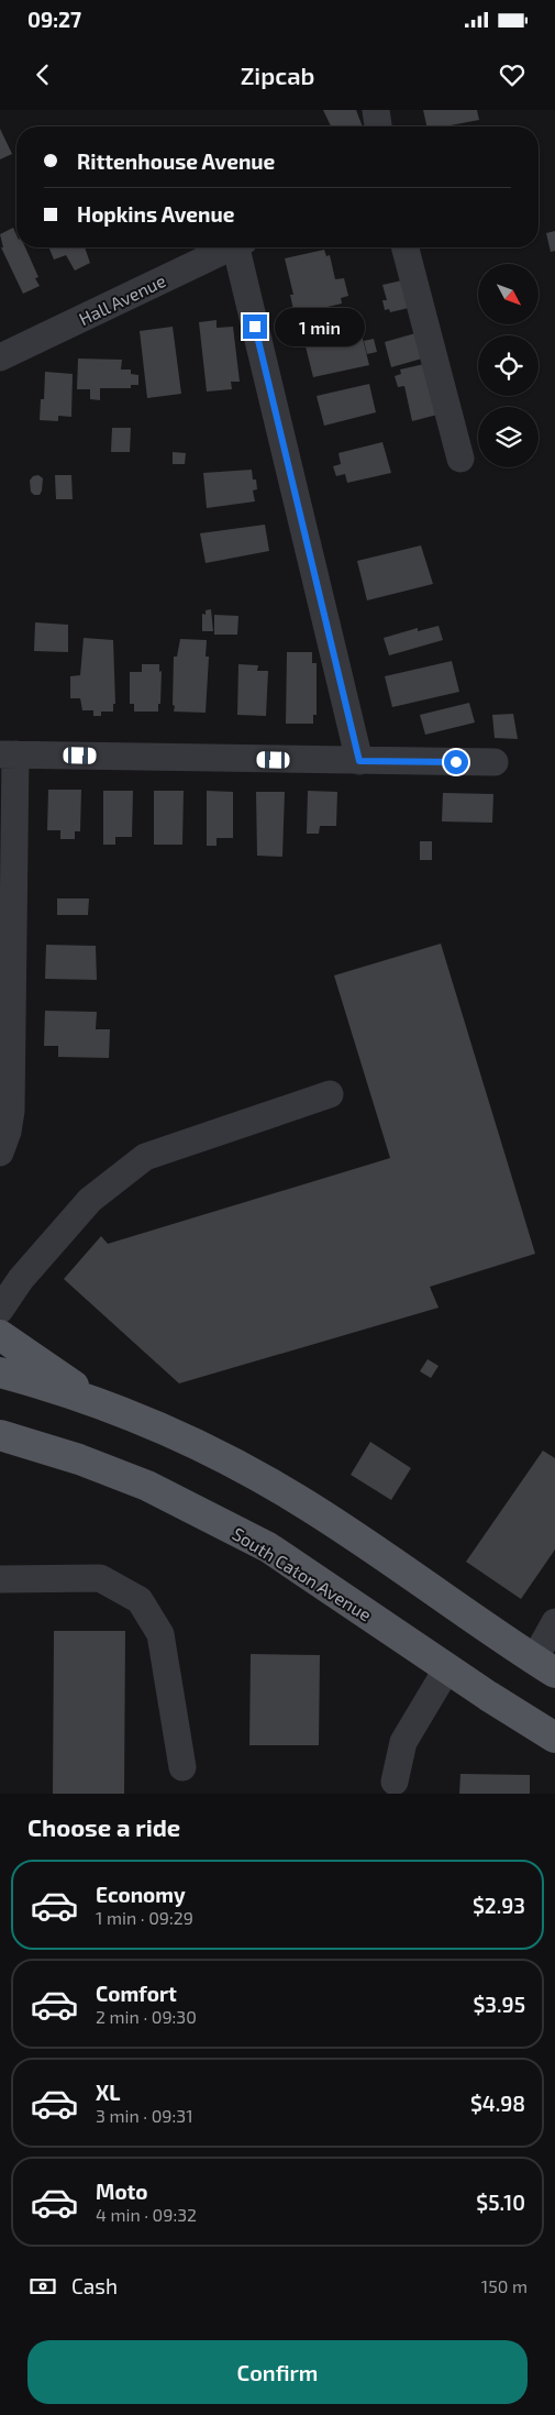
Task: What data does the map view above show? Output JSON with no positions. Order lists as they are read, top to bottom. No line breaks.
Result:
{"streets":{"main road":["South Caton Avenue"],"street":["Hall Avenue"]},"north":"bottom right","page":{"status":"09:27","header":"Zipcab","banner":["Rittenhouse Avenue","Hopkins Avenue"],"bubble":"1 min","heading":"Choose a ride","list":[{"name":"Economy","note":"1 min · 09:29","value":"$2.93"},{"name":"Comfort","note":"2 min · 09:30","value":"$3.95"},{"name":"XL","note":"3 min · 09:31","value":"$4.98"},{"name":"Moto","note":"4 min · 09:32","value":"$5.10"}],"pay":["Cash","150 m"],"buttons":"Confirm"}}
